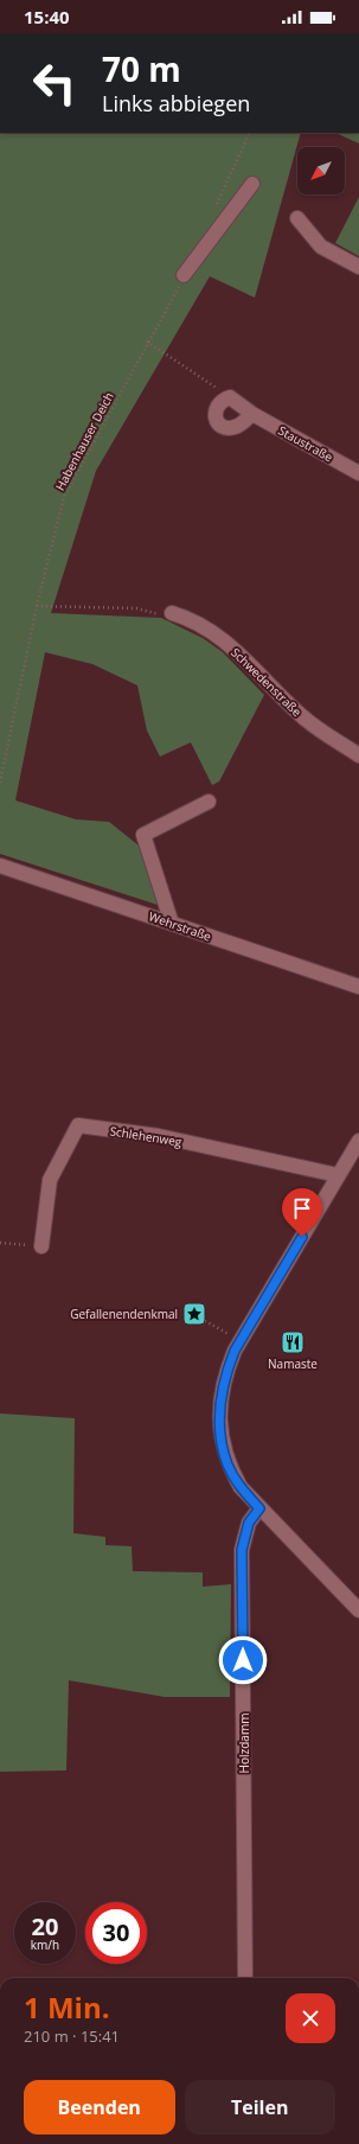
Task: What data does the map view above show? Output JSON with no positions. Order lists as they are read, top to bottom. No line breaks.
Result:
{"streets":{"street":["Staustraße","Schwedenstraße","Wehrstraße","Schlehenweg","Holzdamm"],"path":["Habenhauser Deich"]},"places":{"place":["Gefallenendenkmal"],"restaurant":["Namaste"]},"north":"bottom left","page":{"status":"15:40","turn":["70 m","Links abbiegen"],"speed":"20 km/h","limit":"30","heading":["1 Min.","210 m · 15:41"],"buttons":["Beenden","Teilen"]}}
